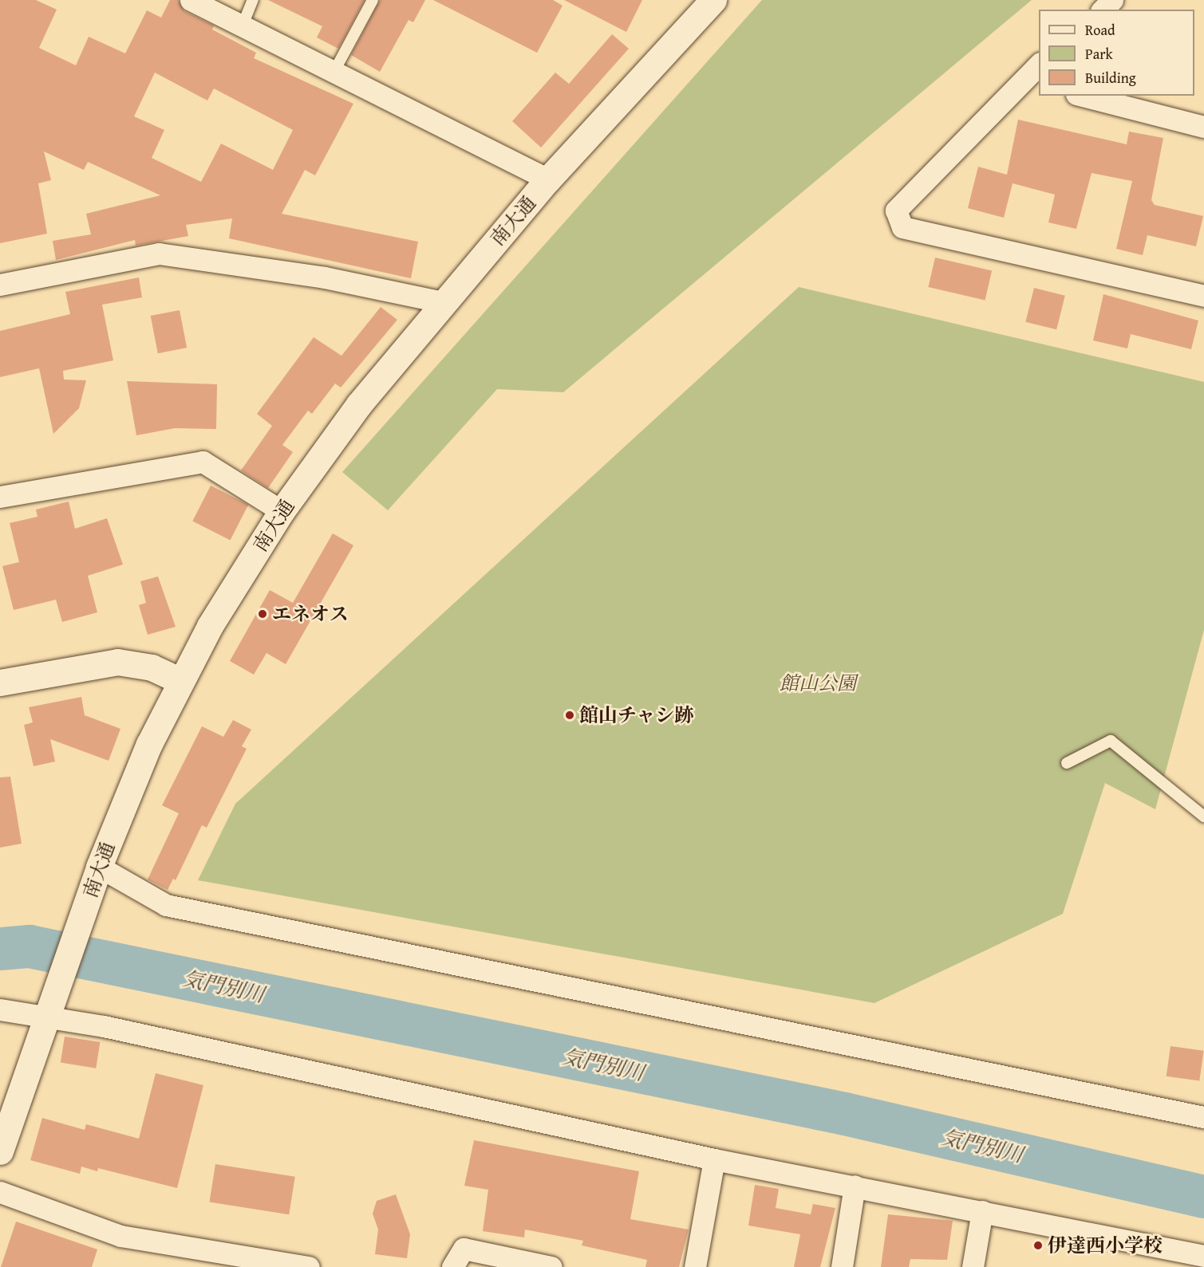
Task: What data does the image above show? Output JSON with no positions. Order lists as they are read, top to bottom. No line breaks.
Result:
{"streets":{"street":["南大通"]},"water":["気門別川"],"parks":["館山公園"],"places":["エネオス","館山チャシ跡","伊達西小学校"],"legend":["Road","Park","Building"]}
